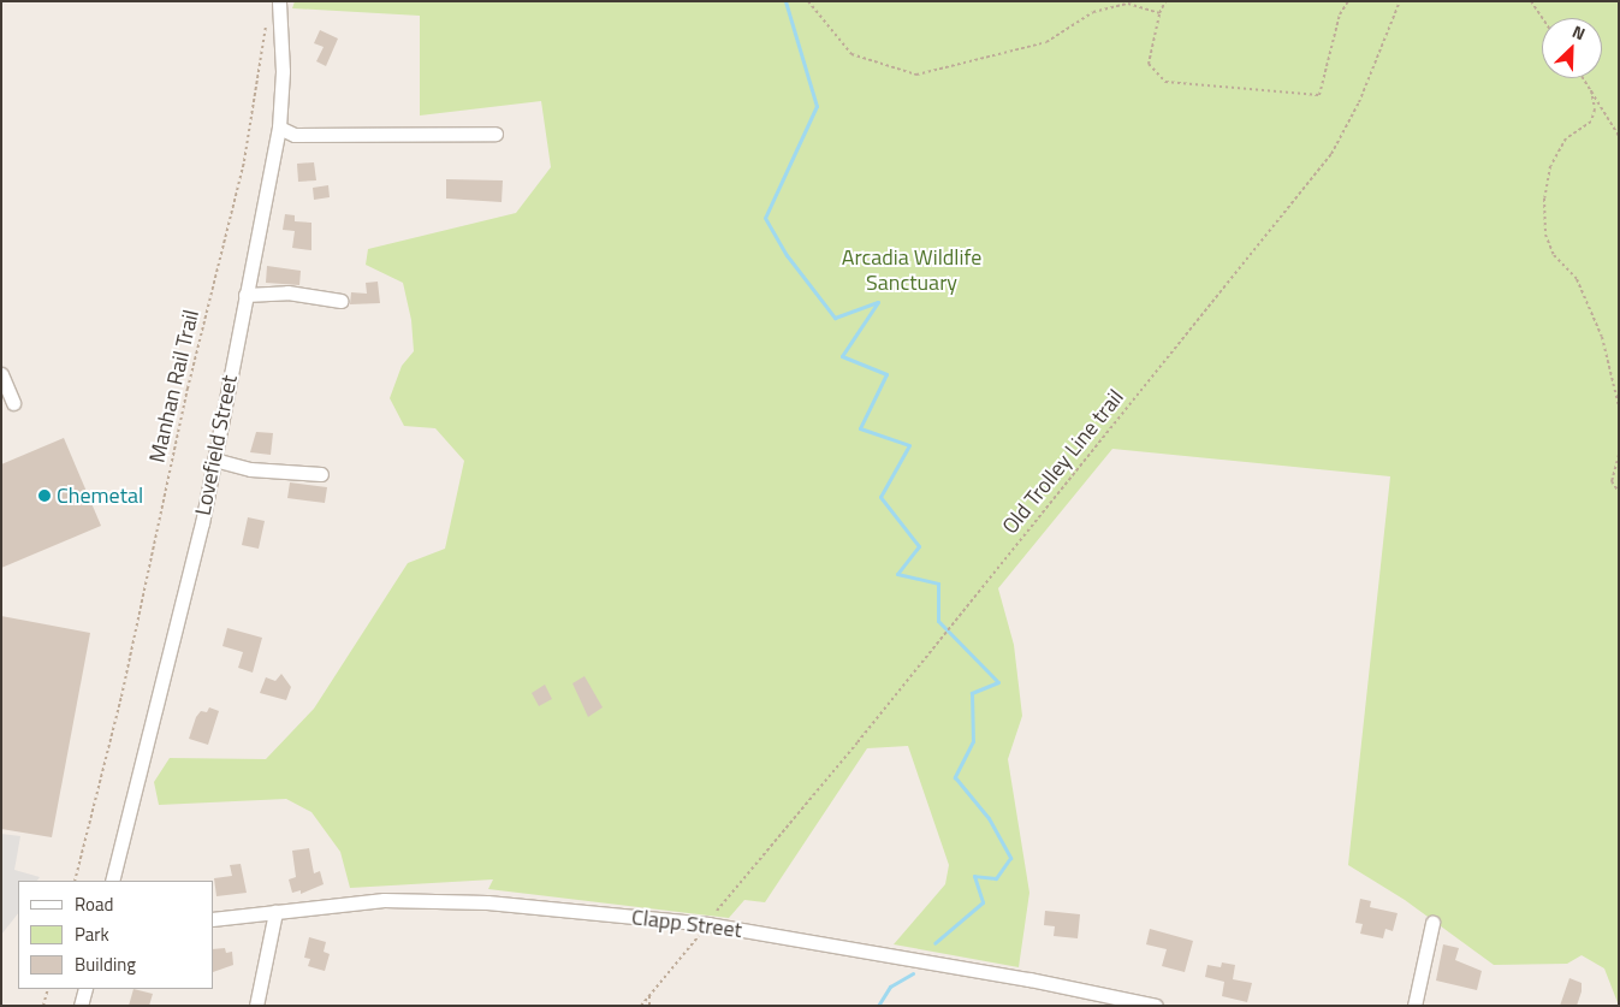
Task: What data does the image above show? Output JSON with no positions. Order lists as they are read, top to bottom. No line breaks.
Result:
{"streets":{"street":["Lovefield Street","Clapp Street"],"path":["Manhan Rail Trail","Old Trolley Line trail"]},"parks":["Arcadia Wildlife Sanctuary"],"places":["Chemetal"],"legend":["Road","Park","Building"],"north":"top right"}
